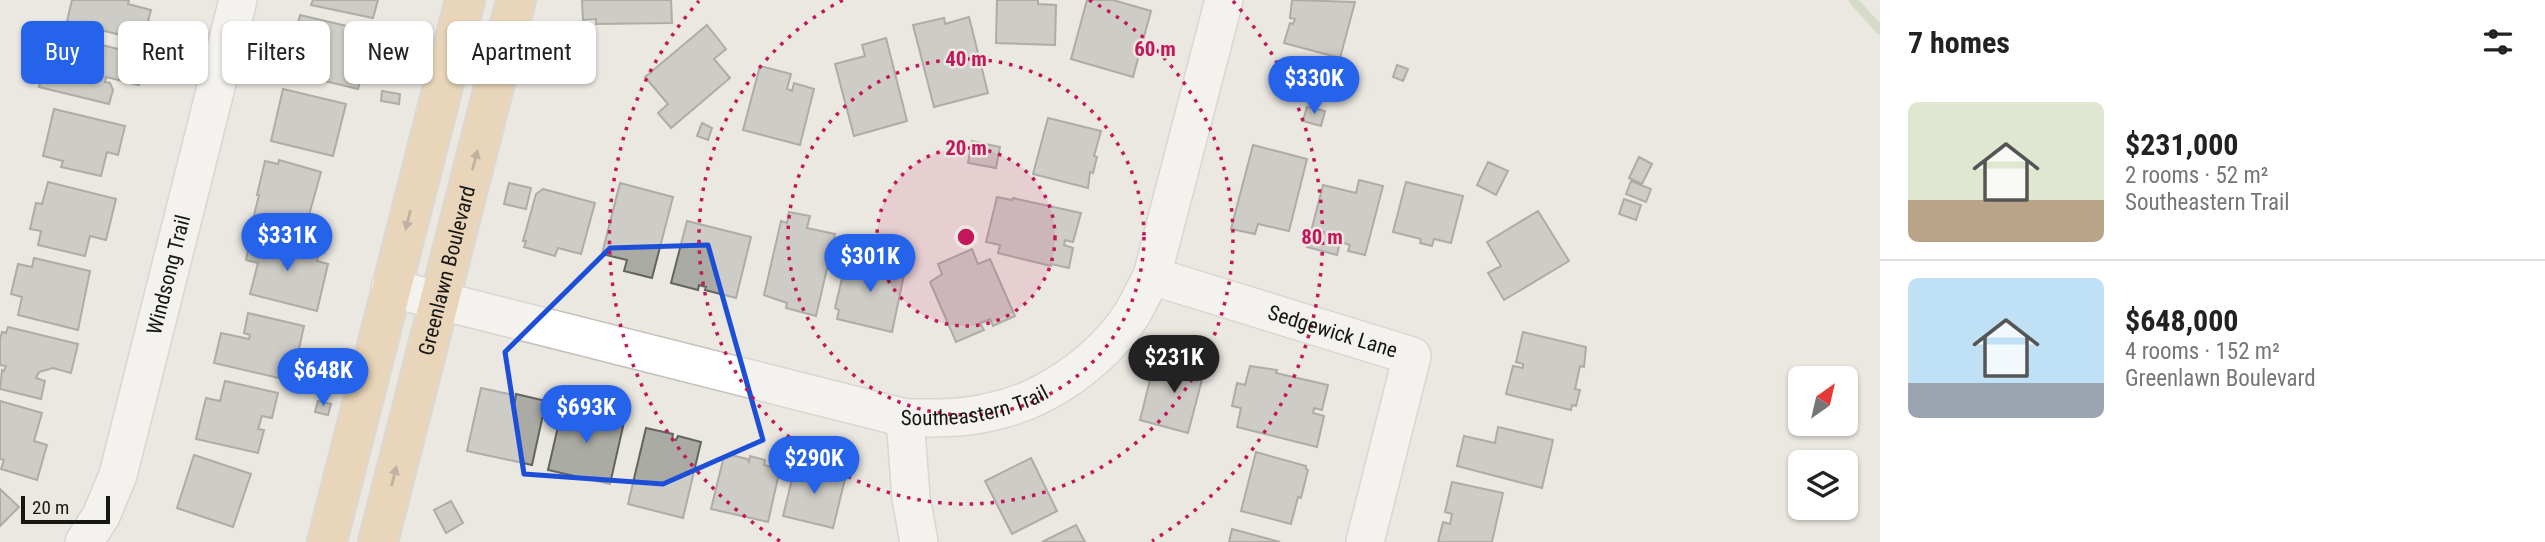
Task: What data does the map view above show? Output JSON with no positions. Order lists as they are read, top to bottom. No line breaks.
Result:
{"streets":{"main road":["Greenlawn Boulevard"],"street":["Windsong Trail","Sedgewick Lane","Southeastern Trail"]},"crossings":[["Greenlawn Boulevard","Southeastern Trail"],["Sedgewick Lane","Southeastern Trail"]],"scale_bar":"20 m","north":"top right","page":{"heading":"7 homes","chip":["Buy","Rent","Filters","New","Apartment"],"price":["$330K","$331K","$301K","$231K","$648K","$693K","$290K"],"list":[{"name":"$231,000","note":"2 rooms · 52 m² · Southeastern Trail"},{"name":"$648,000","note":"4 rooms · 152 m² · Greenlawn Boulevard"}],"scale":"20 m"},"rings":["60 m","40 m","20 m","80 m"]}
